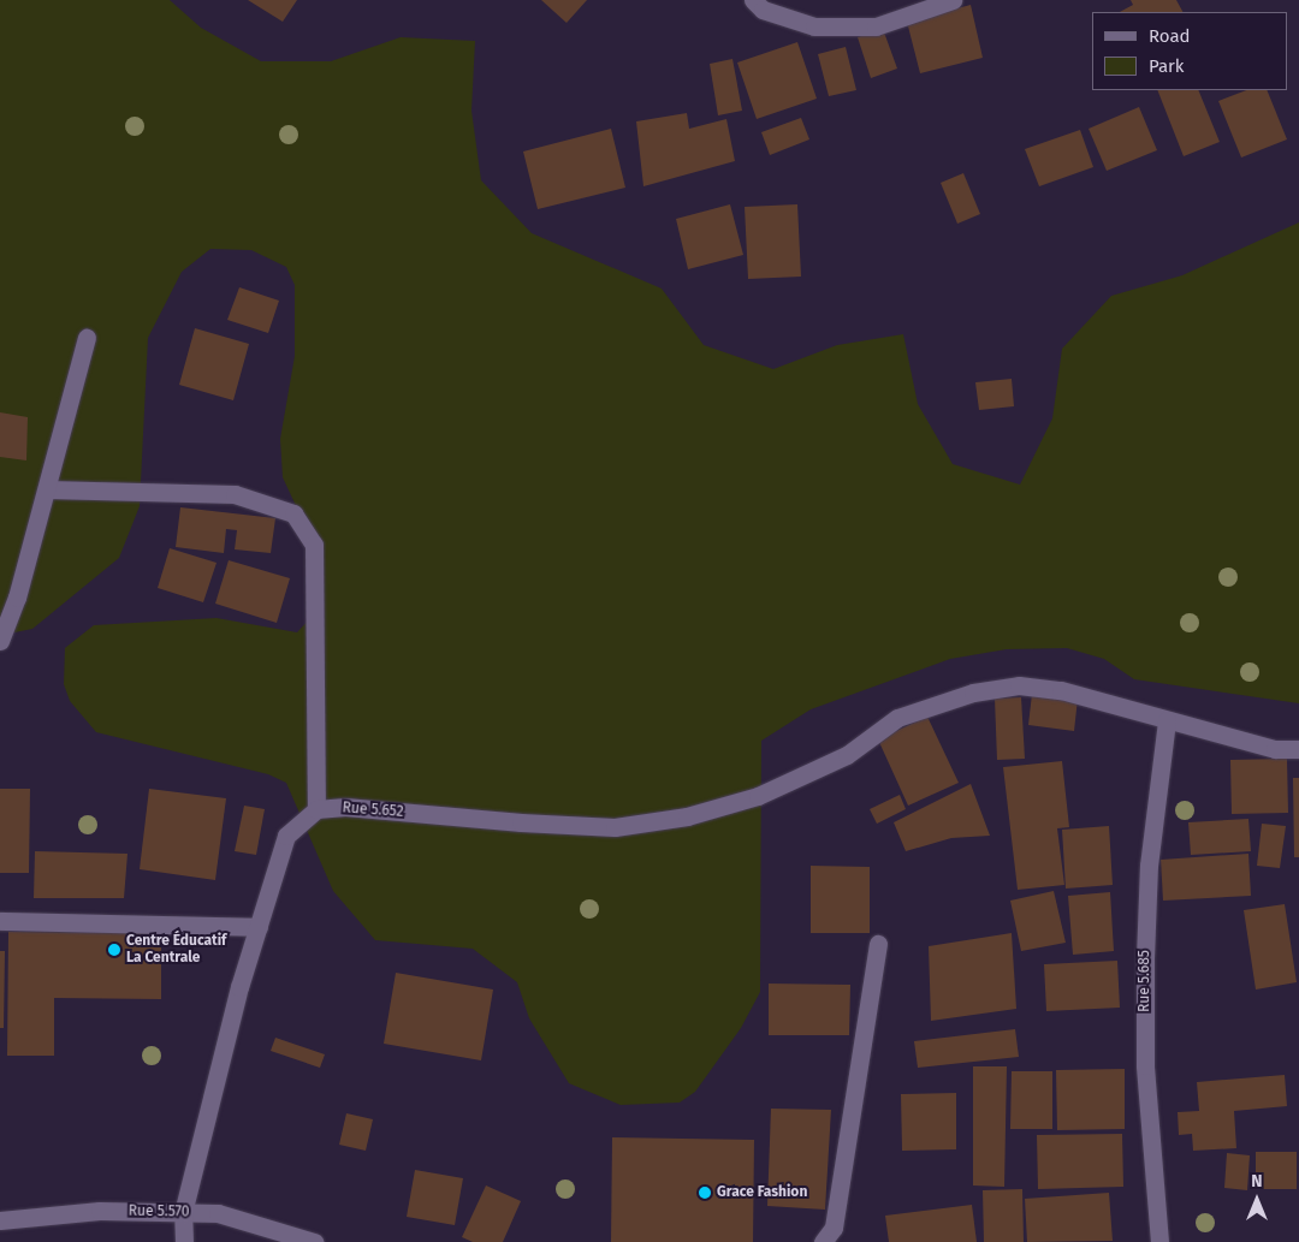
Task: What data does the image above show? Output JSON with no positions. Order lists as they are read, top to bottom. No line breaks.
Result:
{"streets":{"street":["Rue 5.652","Rue 5.685","Rue 5.570"]},"crossings":[["Rue 5.652","Rue 5.685"]],"places":["Centre Éducatif La Centrale","Grace Fashion"],"legend":["Road","Park"],"north":"top"}
